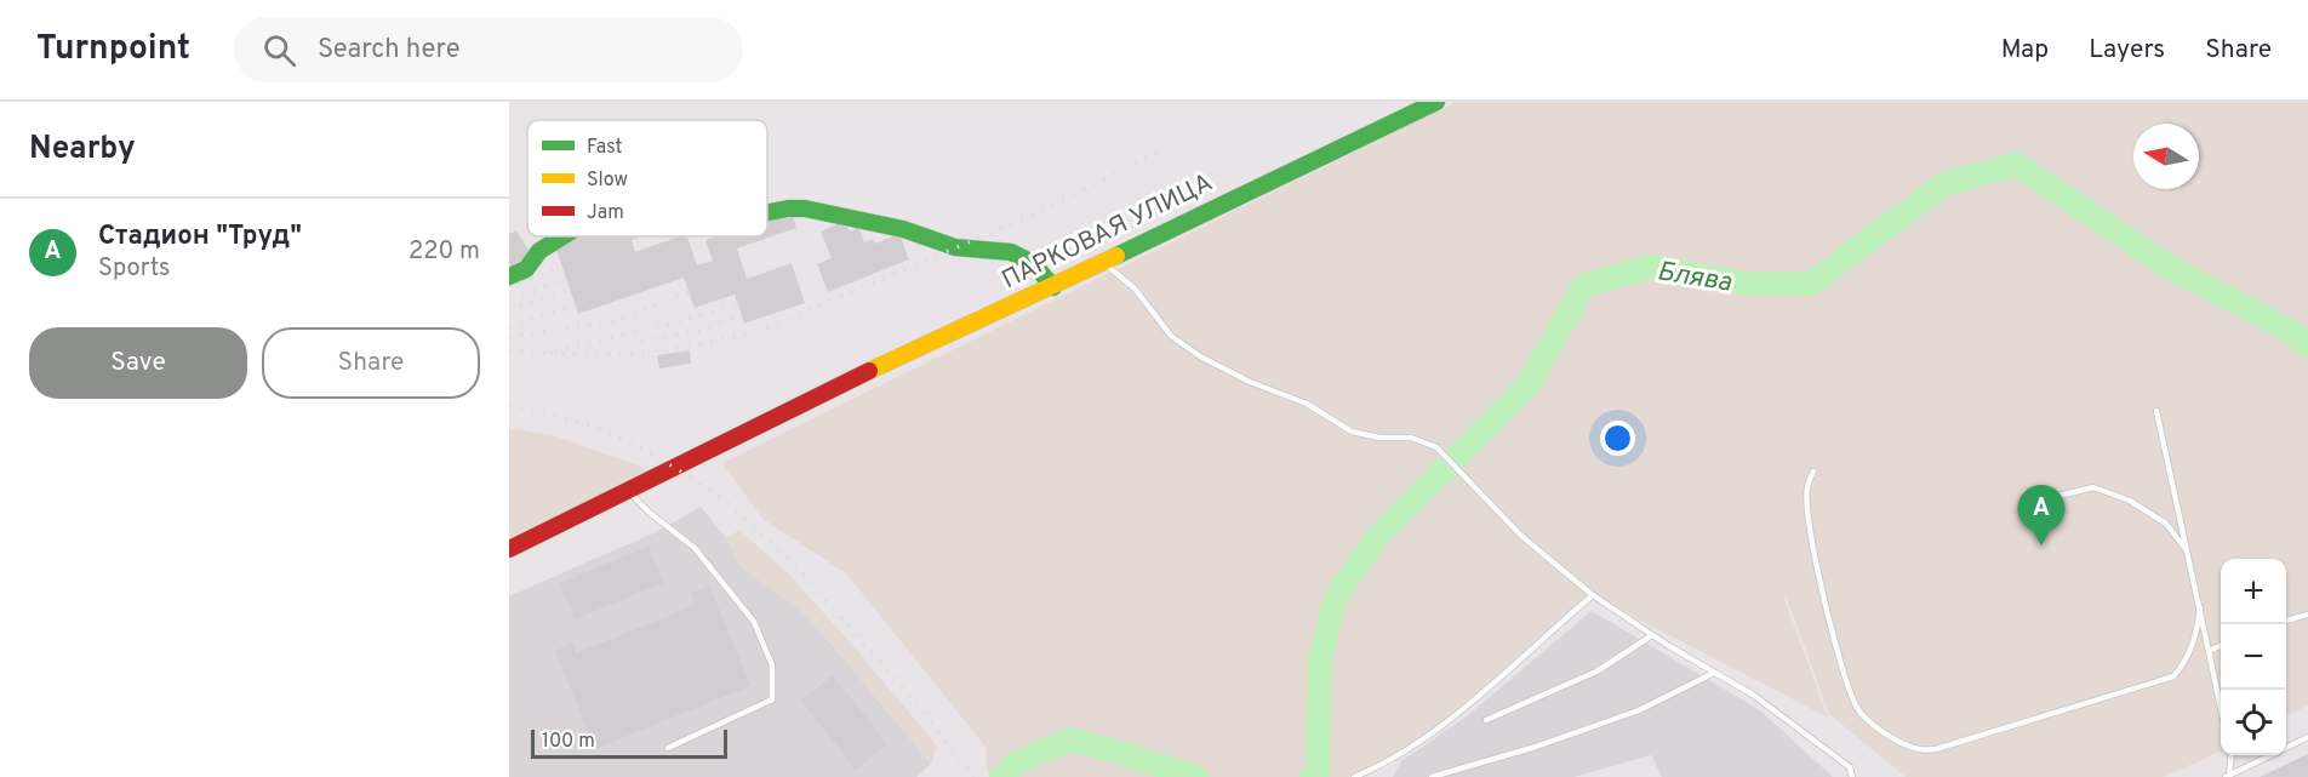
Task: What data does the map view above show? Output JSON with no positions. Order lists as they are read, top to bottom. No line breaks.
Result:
{"streets":{"street":["ПАРКОВАЯ УЛИЦА"]},"water":["Блява"],"legend":["Fast","Slow","Jam"],"scale_bar":"100 m","north":"left","page":{"header":"Turnpoint","search":"Search here","nav":["Map","Layers","Share"],"heading":"Nearby","list":[{"mark":"A","name":"Стадион \"Труд\"","note":"Sports","value":"220 m"}],"buttons":["Save","Share"],"pins":"A","map_buttons":["+","−"],"scale":"100 m"}}
